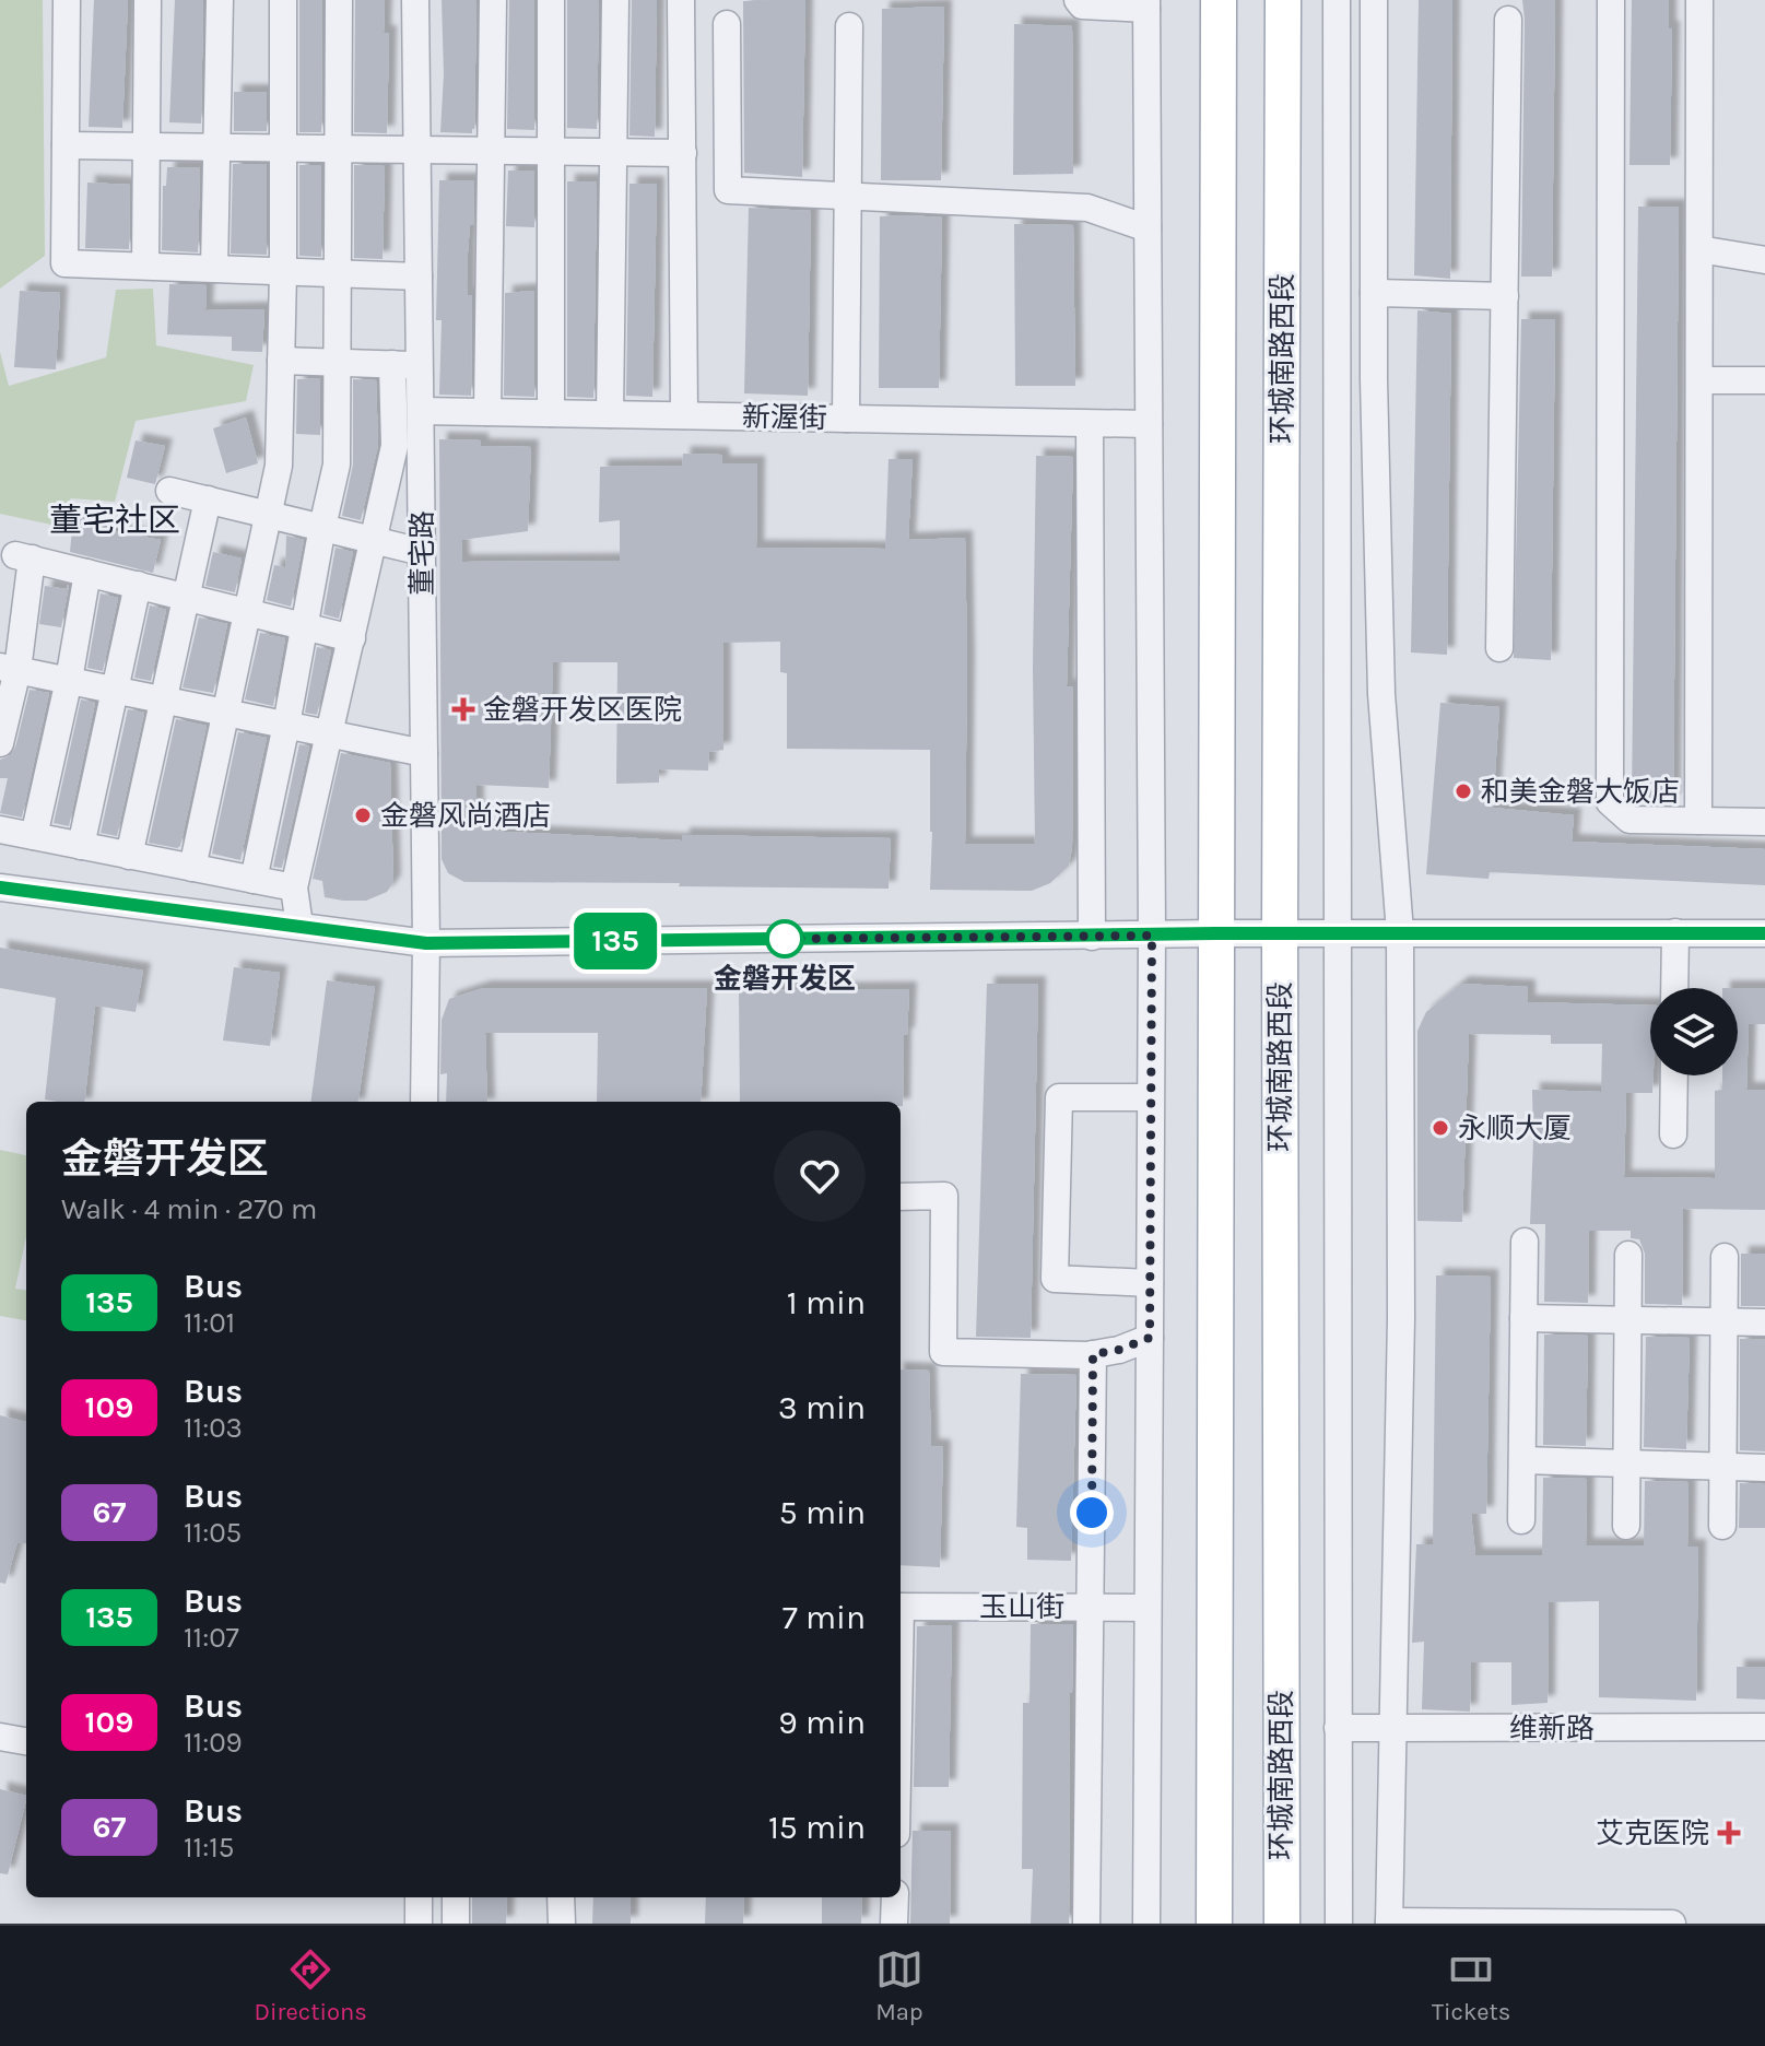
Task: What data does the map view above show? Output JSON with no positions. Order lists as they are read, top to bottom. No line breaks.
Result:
{"streets":{"main road":["环城南路西段"],"street":["新渥街","董宅路","玉山街","维新路"]},"crossings":[["新渥街","董宅路"]],"districts":["董宅社区"],"places":{"health":["金磐开发区医院","艾克医院"],"other":["和美金磐大饭店","金磐风尚酒店","金磐开发区","永顺大厦"]},"lines":["bus line 135"],"page":{"on_map":"135","heading":["金磐开发区","Walk · 4 min · 270 m"],"list":[{"mark":"135","name":"Bus","note":"11:01","value":"1 min"},{"mark":"109","name":"Bus","note":"11:03","value":"3 min"},{"mark":"67","name":"Bus","note":"11:05","value":"5 min"},{"mark":"135","name":"Bus","note":"11:07","value":"7 min"},{"mark":"109","name":"Bus","note":"11:09","value":"9 min"},{"mark":"67","name":"Bus","note":"11:15","value":"15 min"}],"tabs":["Directions","Map","Tickets"]}}
